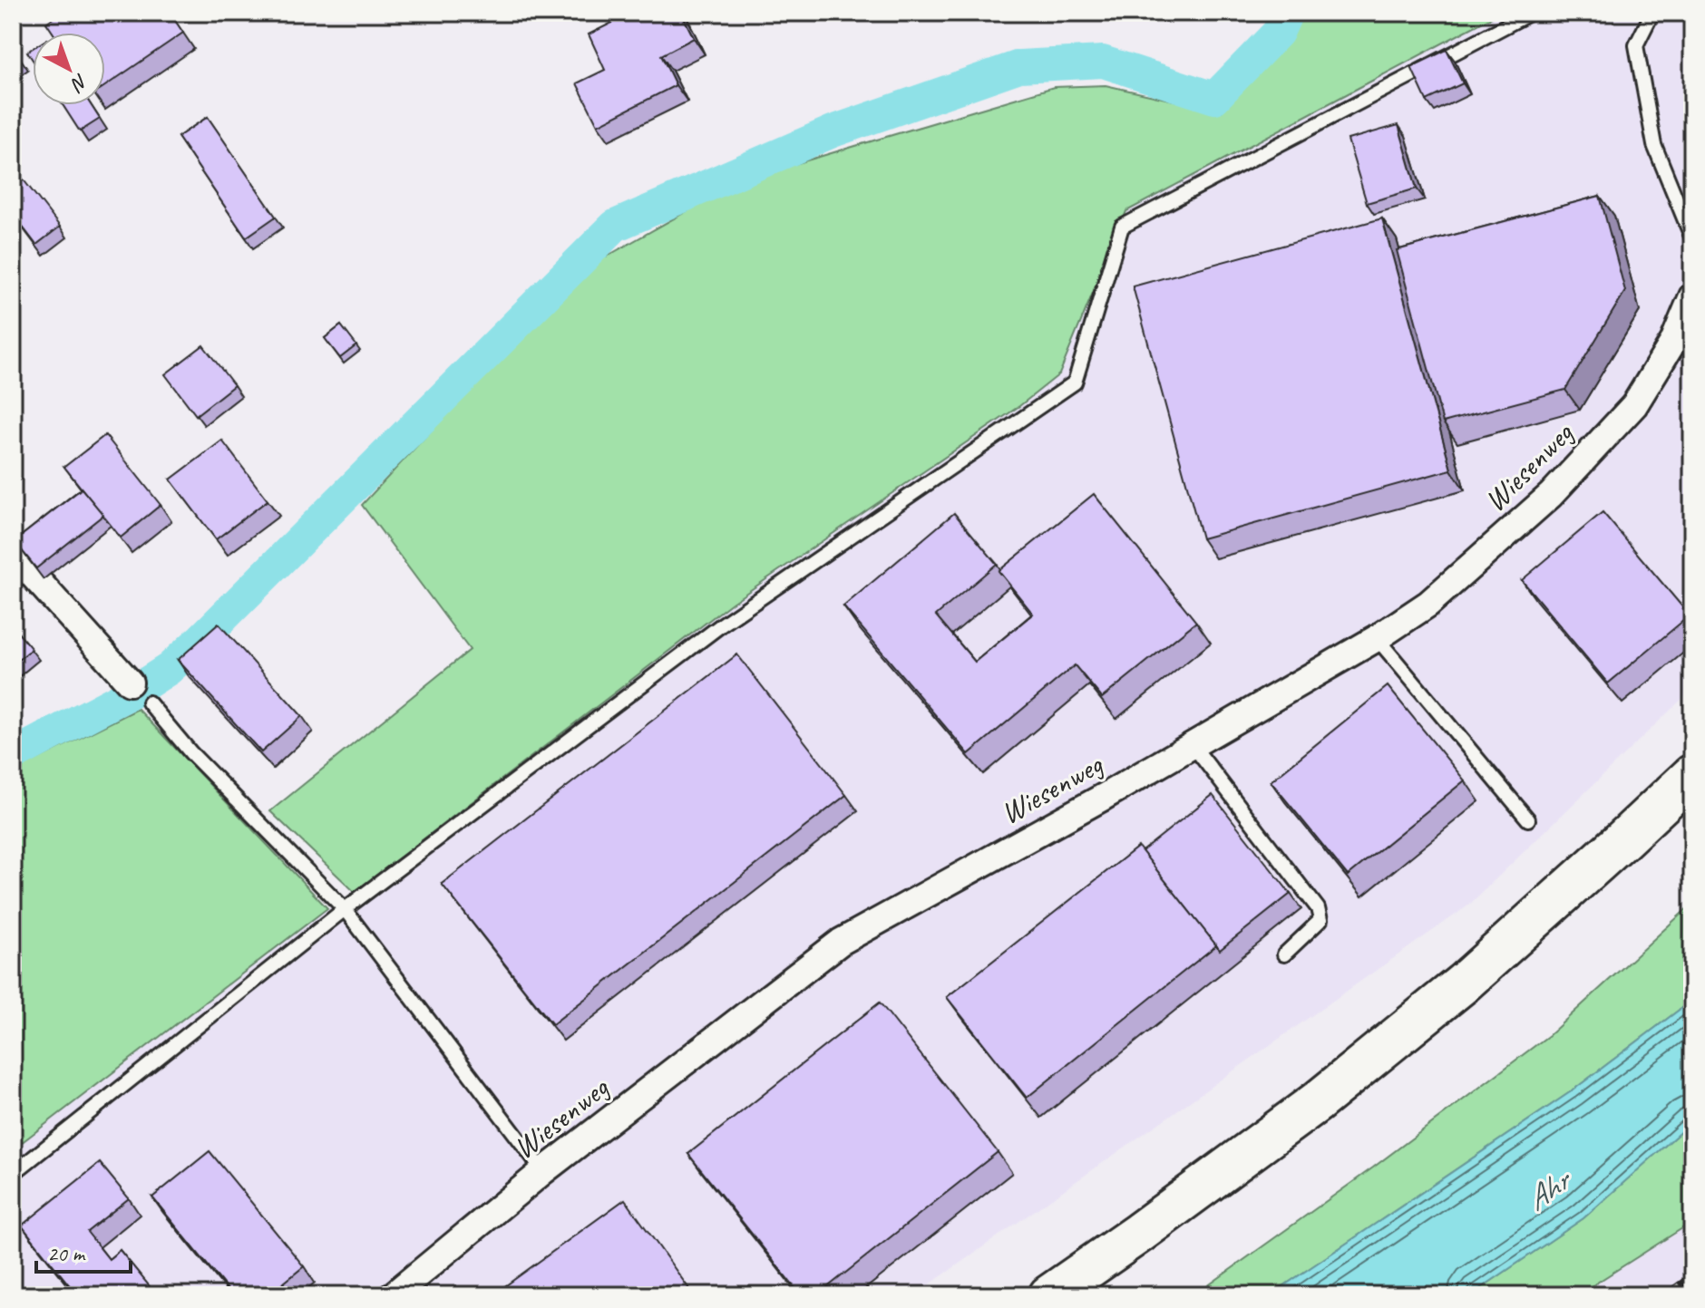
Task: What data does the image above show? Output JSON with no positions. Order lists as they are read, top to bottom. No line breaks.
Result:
{"streets":{"street":["Wiesenweg"]},"water":["Ahr"],"scale_bar":"20 m","north":"bottom right"}
